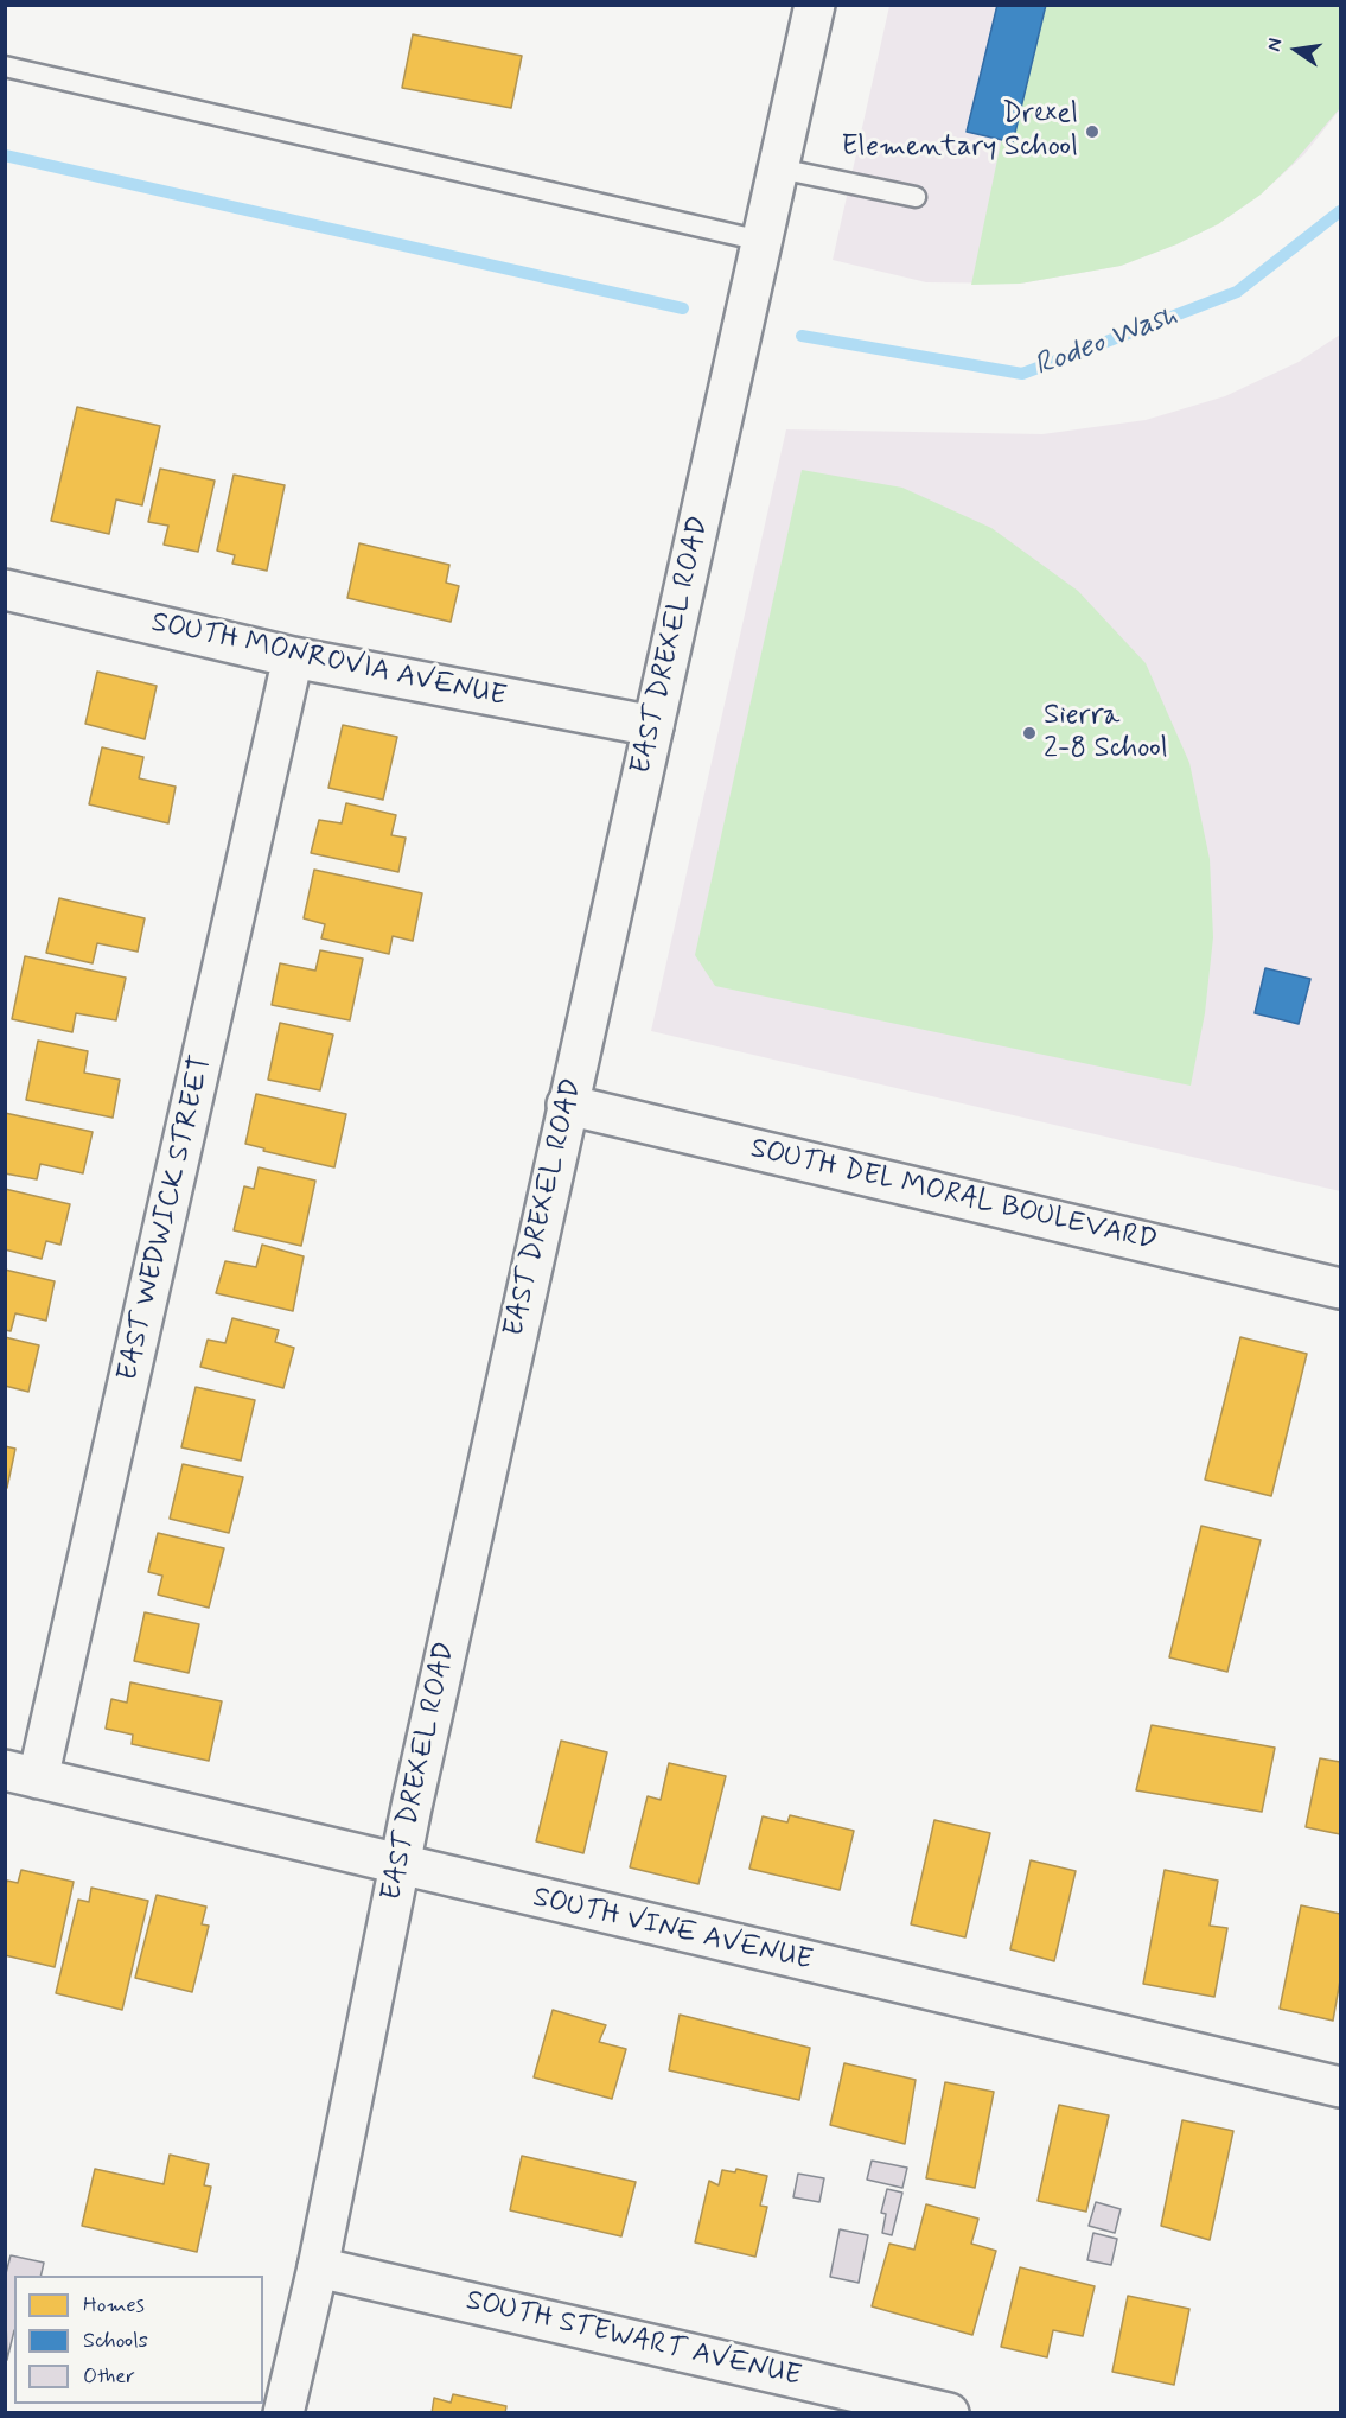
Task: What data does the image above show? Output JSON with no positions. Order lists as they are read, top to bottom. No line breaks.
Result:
{"streets":{"street":["EAST DREXEL ROAD","SOUTH MONROVIA AVENUE","SOUTH DEL MORAL BOULEVARD","EAST WEDWICK STREET","SOUTH VINE AVENUE","SOUTH STEWART AVENUE"]},"crossings":[["EAST DREXEL ROAD","SOUTH MONROVIA AVENUE"],["EAST DREXEL ROAD","SOUTH DEL MORAL BOULEVARD"],["EAST DREXEL ROAD","SOUTH VINE AVENUE"],["EAST DREXEL ROAD","SOUTH STEWART AVENUE"],["SOUTH MONROVIA AVENUE","EAST WEDWICK STREET"],["EAST WEDWICK STREET","SOUTH VINE AVENUE"]],"water":["Rodeo Wash"],"places":["Drexel Elementary School","Sierra 2-8 School"],"legend":["Homes","Schools","Other"],"north":"left"}
